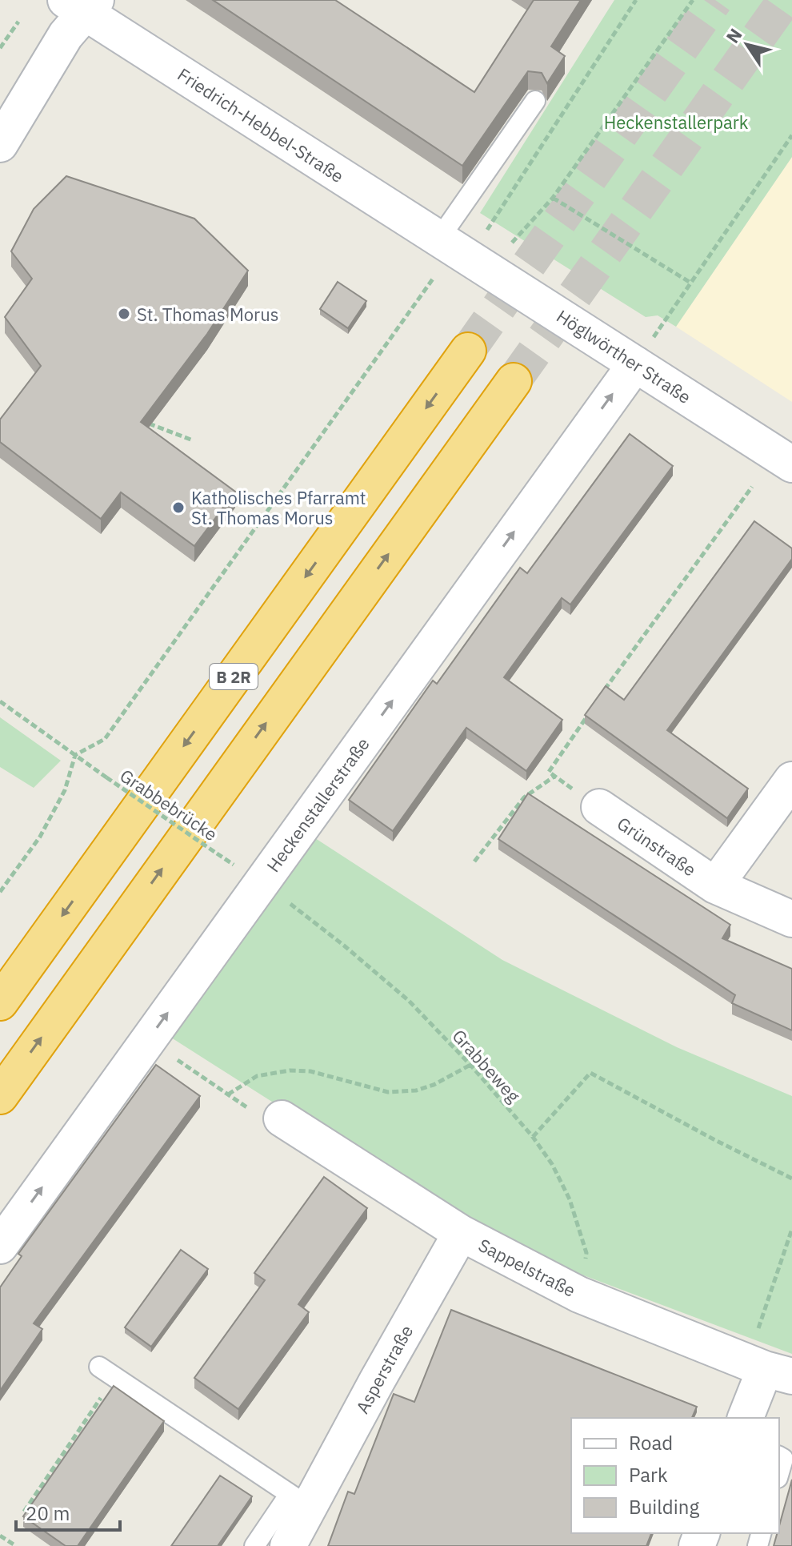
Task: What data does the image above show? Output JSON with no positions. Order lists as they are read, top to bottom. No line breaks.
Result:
{"streets":{"highway":["B 2R"],"street":["Friedrich-Hebbel-Straße","Höglwörther Straße","Heckenstallerstraße","Grünstraße","Sappelstraße","Asperstraße"],"path":["Grabbebrücke","Grabbeweg"]},"crossings":[["Friedrich-Hebbel-Straße","Höglwörther Straße"],["Höglwörther Straße","Heckenstallerstraße"],["Grabbeweg","Sappelstraße"],["Sappelstraße","Asperstraße"]],"one_way":["Heckenstallerstraße"],"parks":["Heckenstallerpark"],"places":["St. Thomas Morus","Katholisches Pfarramt St. Thomas Morus"],"legend":["Road","Park","Building"],"scale_bar":"20 m","north":"top left"}
